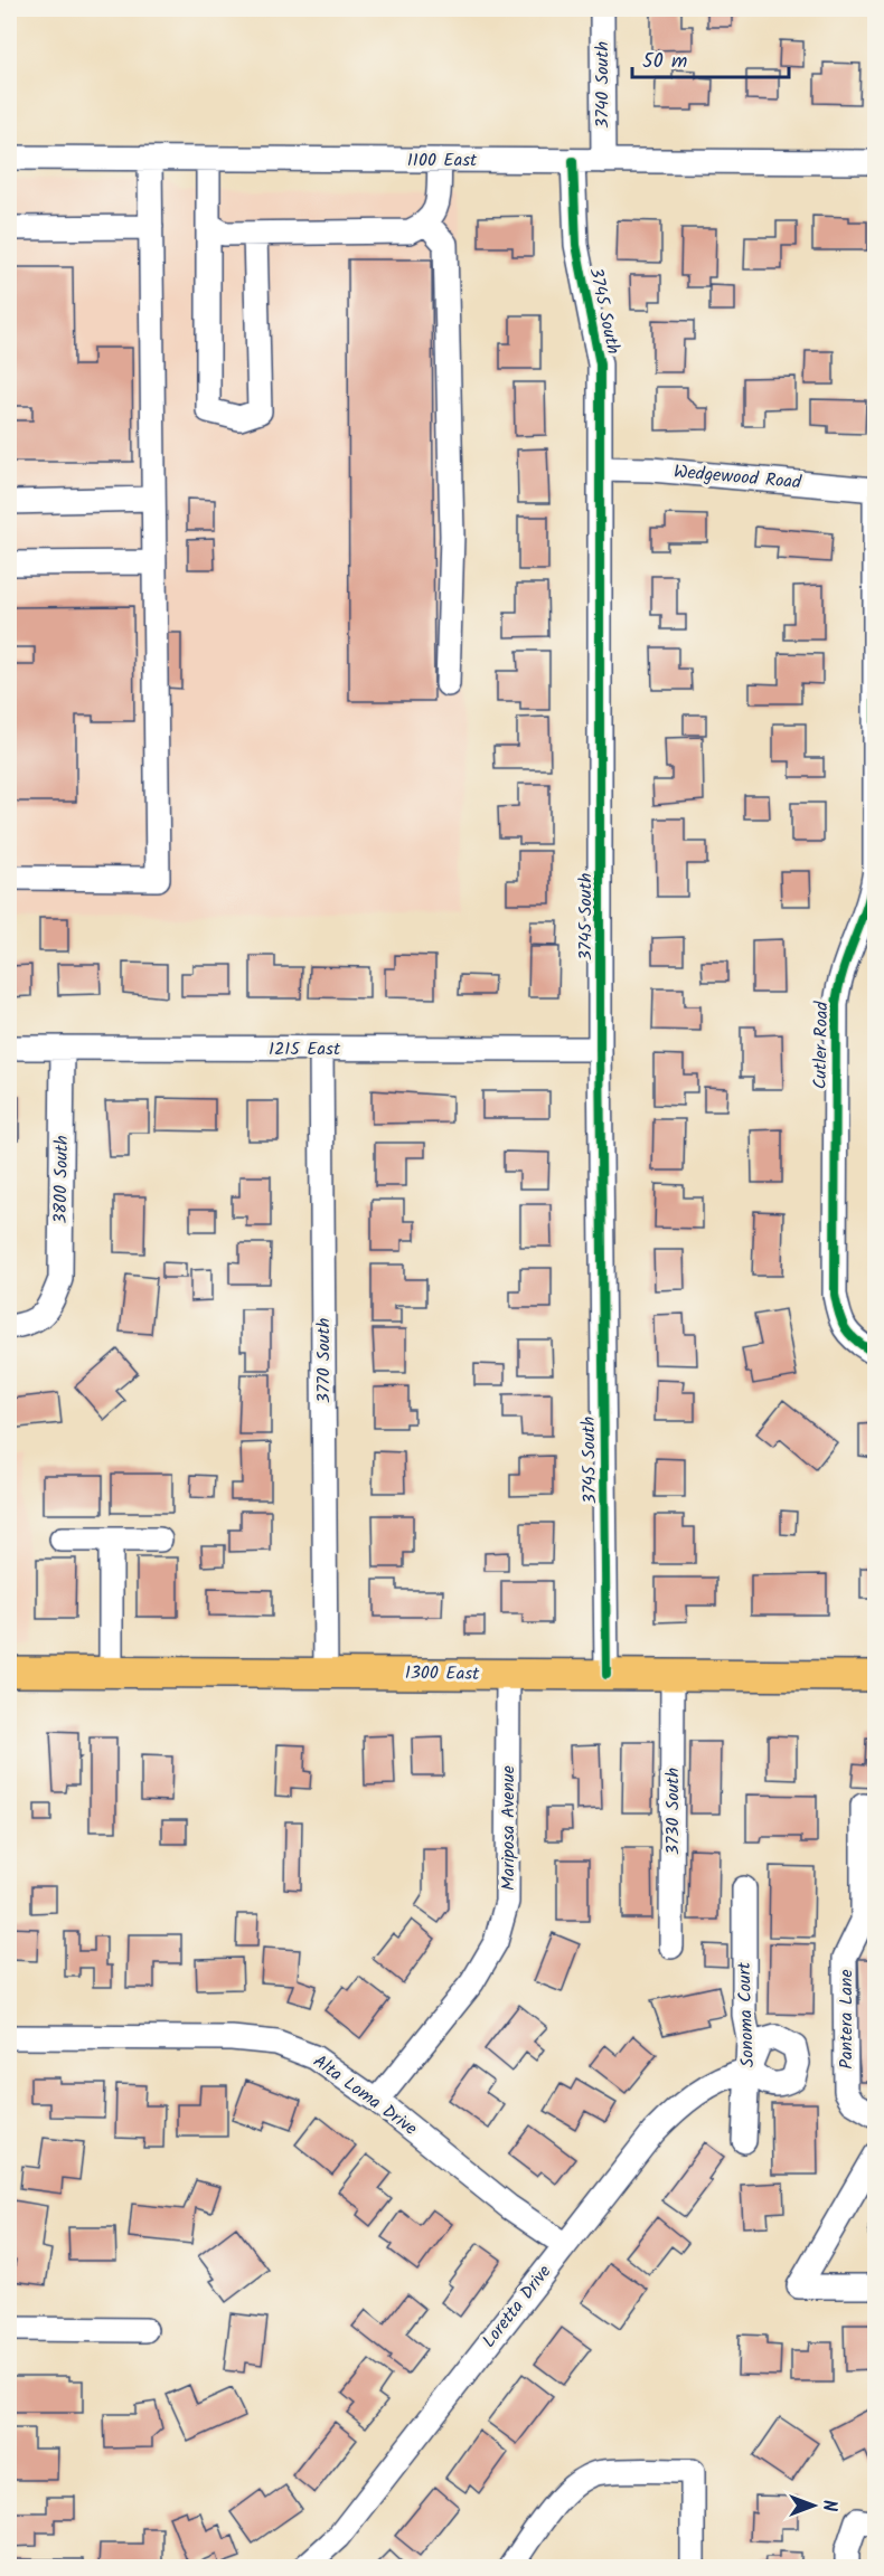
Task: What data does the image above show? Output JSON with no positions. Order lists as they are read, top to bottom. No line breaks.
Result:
{"streets":{"main road":["1300 East"],"street":["3740 South","1100 East","3745 South","Wedgewood Road","Cutler Road","1215 East","3800 South","3770 South","3730 South","Mariposa Avenue","Sonoma Court","Pantera Lane","Alta Loma Drive","Loretta Drive"]},"crossings":[["3740 South","1100 East"],["1100 East","3745 South"],["3745 South","Wedgewood Road"],["3745 South","1215 East"],["3745 South","1300 East"],["Wedgewood Road","Cutler Road"],["1215 East","3800 South"],["1215 East","3770 South"],["3770 South","1300 East"],["1300 East","3730 South"],["1300 East","Mariposa Avenue"],["Mariposa Avenue","Alta Loma Drive"],["Sonoma Court","Loretta Drive"],["Alta Loma Drive","Loretta Drive"]],"scale_bar":"50 m","north":"right"}
